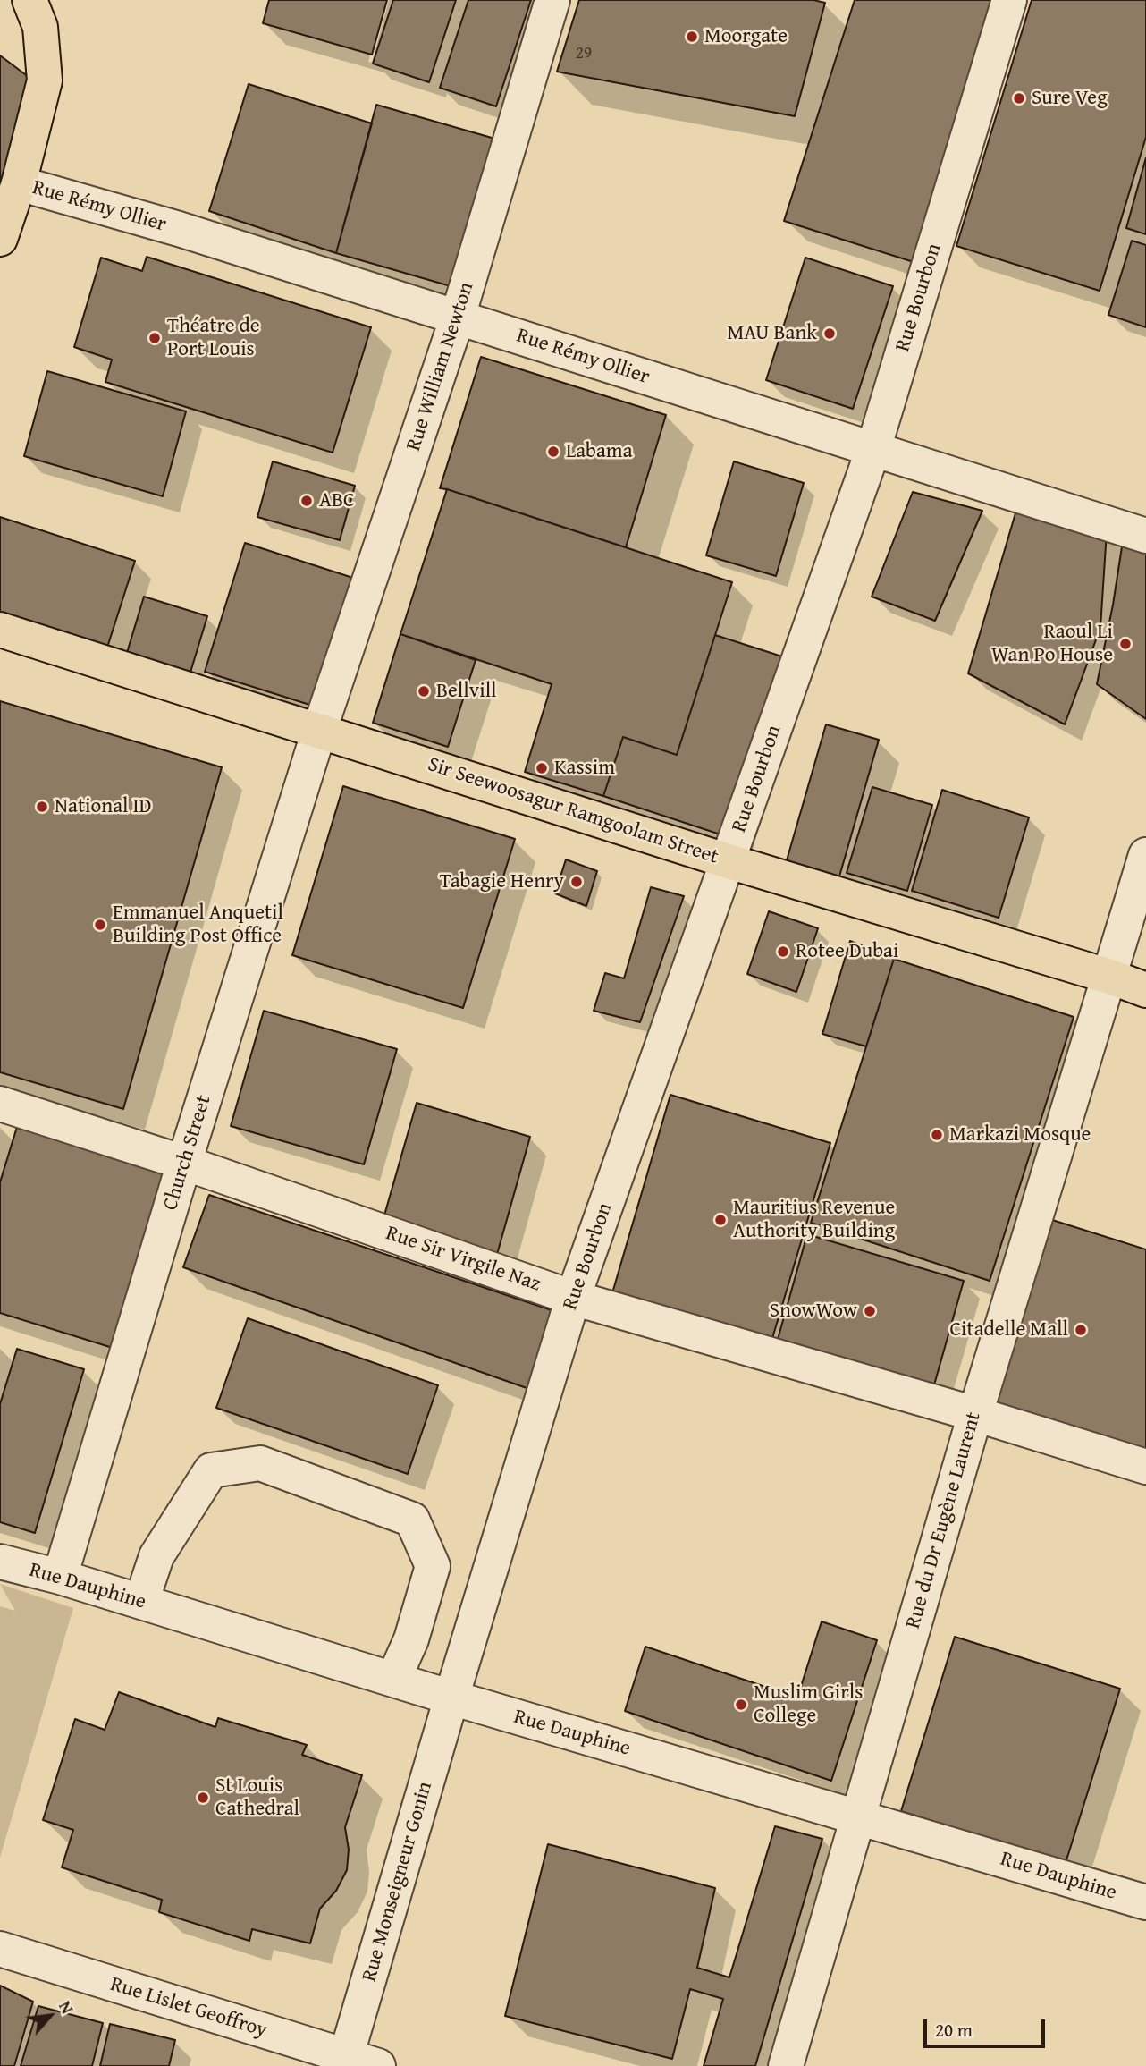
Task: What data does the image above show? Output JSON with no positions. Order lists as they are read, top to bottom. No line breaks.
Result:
{"streets":{"main road":["Sir Seewoosagur Ramgoolam Street"],"street":["Rue Rémy Ollier","Rue Bourbon","Rue William Newton","Church Street","Rue Sir Virgile Naz","Rue du Dr Eugène Laurent","Rue Dauphine","Rue Monseigneur Gonin","Rue Lislet Geoffroy"]},"crossings":[["Rue Rémy Ollier","Rue Bourbon"],["Rue Rémy Ollier","Rue William Newton"],["Rue Bourbon","Sir Seewoosagur Ramgoolam Street"],["Rue Bourbon","Rue Sir Virgile Naz"],["Rue Bourbon","Rue Dauphine"],["Rue Bourbon","Rue Monseigneur Gonin"],["Rue William Newton","Sir Seewoosagur Ramgoolam Street"],["Rue William Newton","Church Street"],["Sir Seewoosagur Ramgoolam Street","Church Street"],["Sir Seewoosagur Ramgoolam Street","Rue du Dr Eugène Laurent"],["Church Street","Rue Sir Virgile Naz"],["Church Street","Rue Dauphine"],["Rue Sir Virgile Naz","Rue du Dr Eugène Laurent"],["Rue du Dr Eugène Laurent","Rue Dauphine"],["Rue Dauphine","Rue Monseigneur Gonin"],["Rue Monseigneur Gonin","Rue Lislet Geoffroy"]],"places":["Moorgate","Sure Veg","MAU Bank","Théatre de Port Louis","Labama","ABC","Raoul Li Wan Po House","Bellvill","Kassim","National ID","Tabagie Henry","Emmanuel Anquetil Building Post Office","Rotee Dubai","Markazi Mosque","Mauritius Revenue Authority Building","SnowWow","Citadelle Mall","Muslim Girls College","St Louis Cathedral"],"house_numbers":["29"],"scale_bar":"20 m","north":"top right"}
